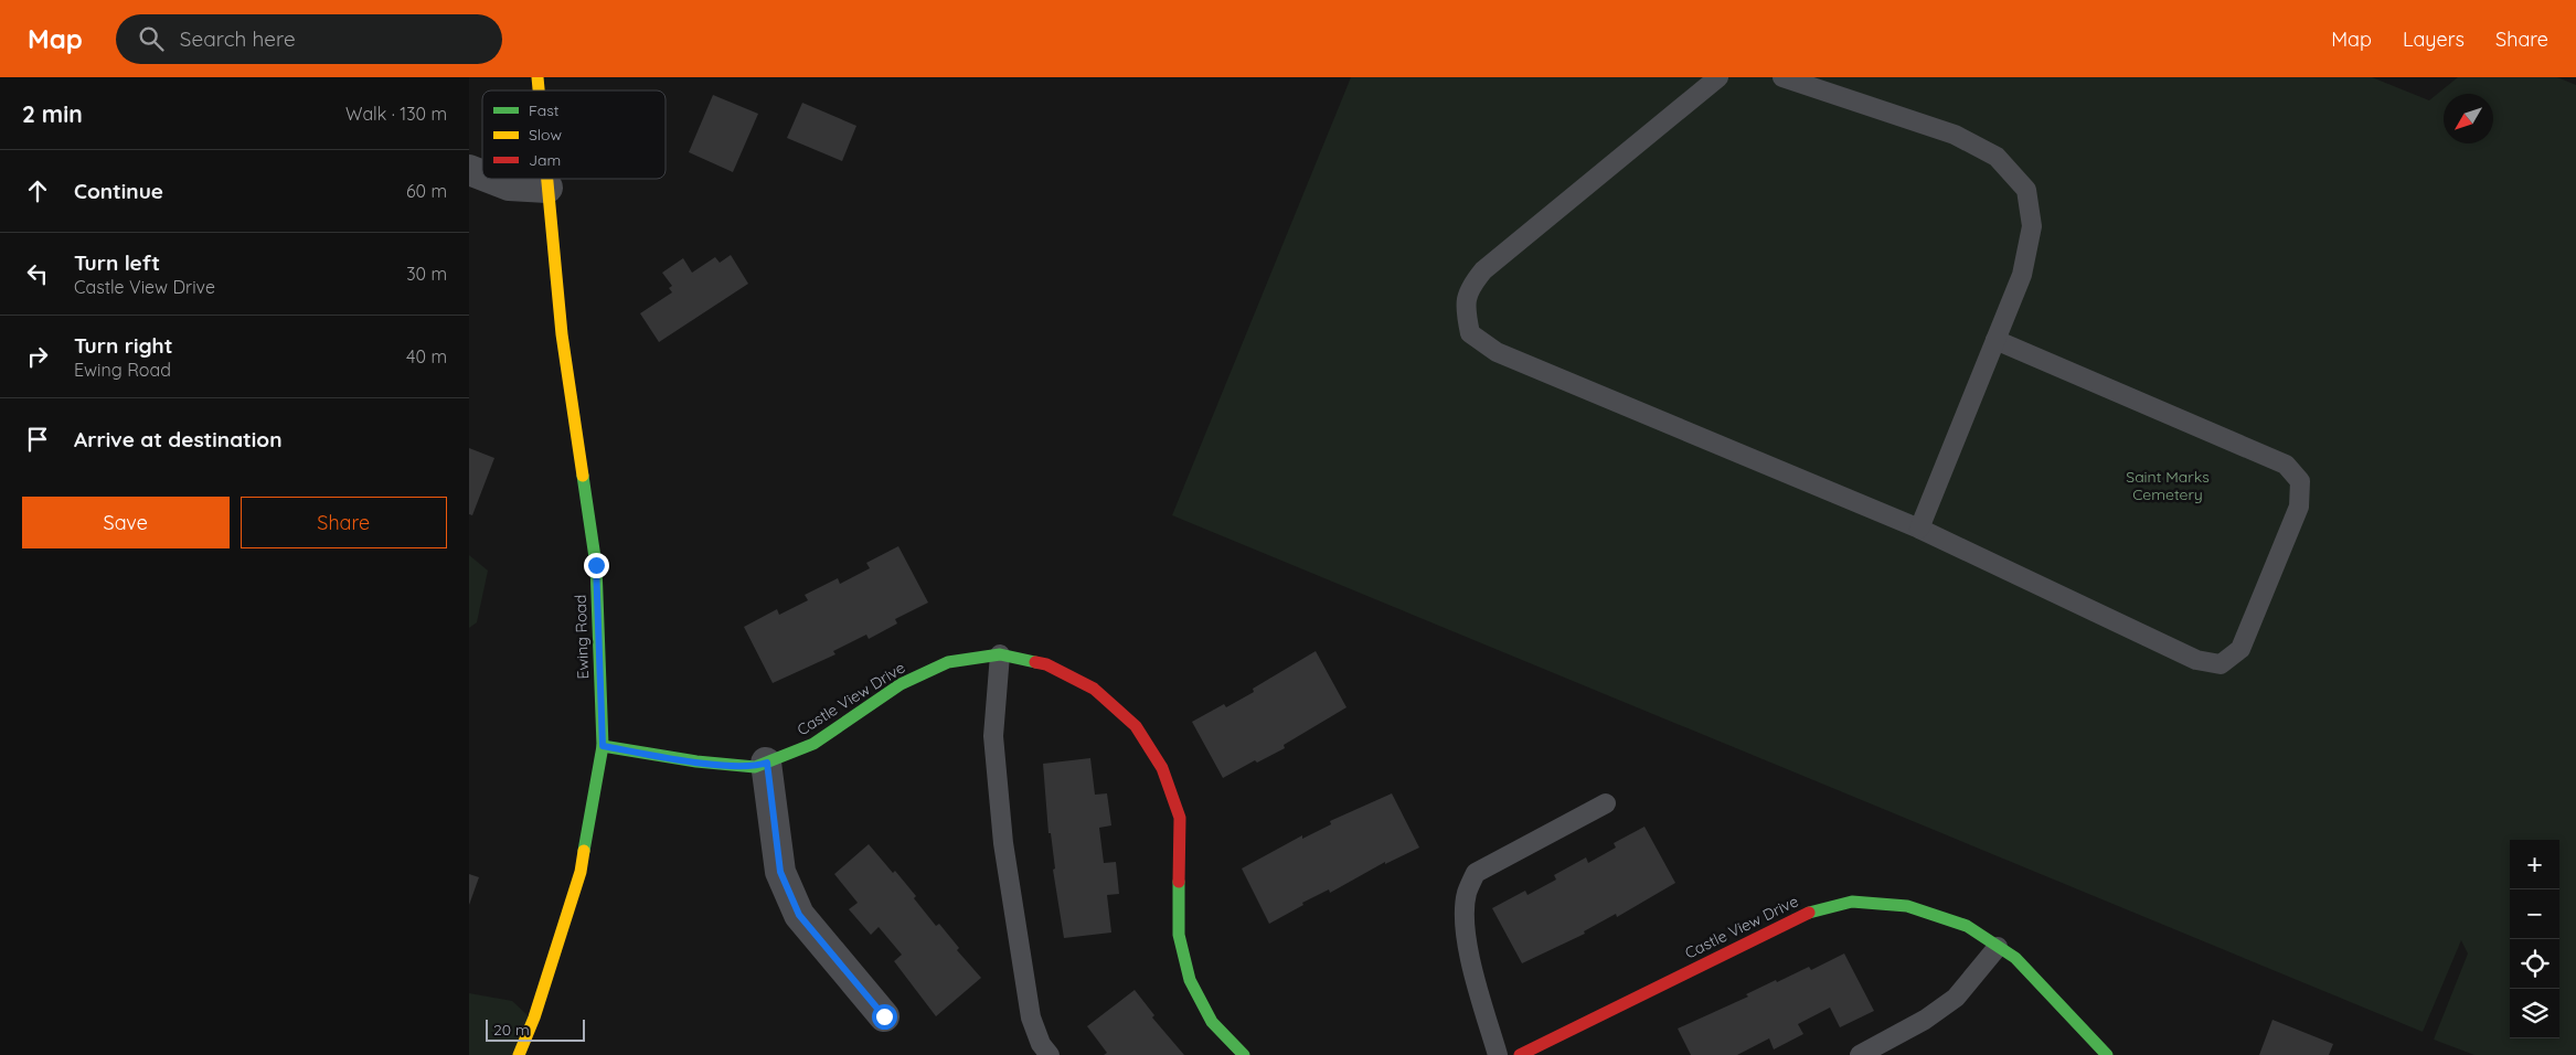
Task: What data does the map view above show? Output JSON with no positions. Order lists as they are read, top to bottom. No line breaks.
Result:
{"streets":{"street":["Ewing Road","Castle View Drive"]},"crossings":[["Ewing Road","Castle View Drive"]],"parks":["Saint Marks Cemetery"],"legend":["Fast","Slow","Jam"],"scale_bar":"20 m","north":"bottom left","page":{"header":"Map","search":"Search here","nav":["Map","Layers","Share"],"heading":["2 min","Walk · 130 m"],"list":[["Continue","60 m"],["Turn left","Castle View Drive","30 m"],["Turn right","Ewing Road","40 m"],"Arrive at destination"],"buttons":["Save","Share"],"map_buttons":["+","−"],"scale":"20 m"}}
